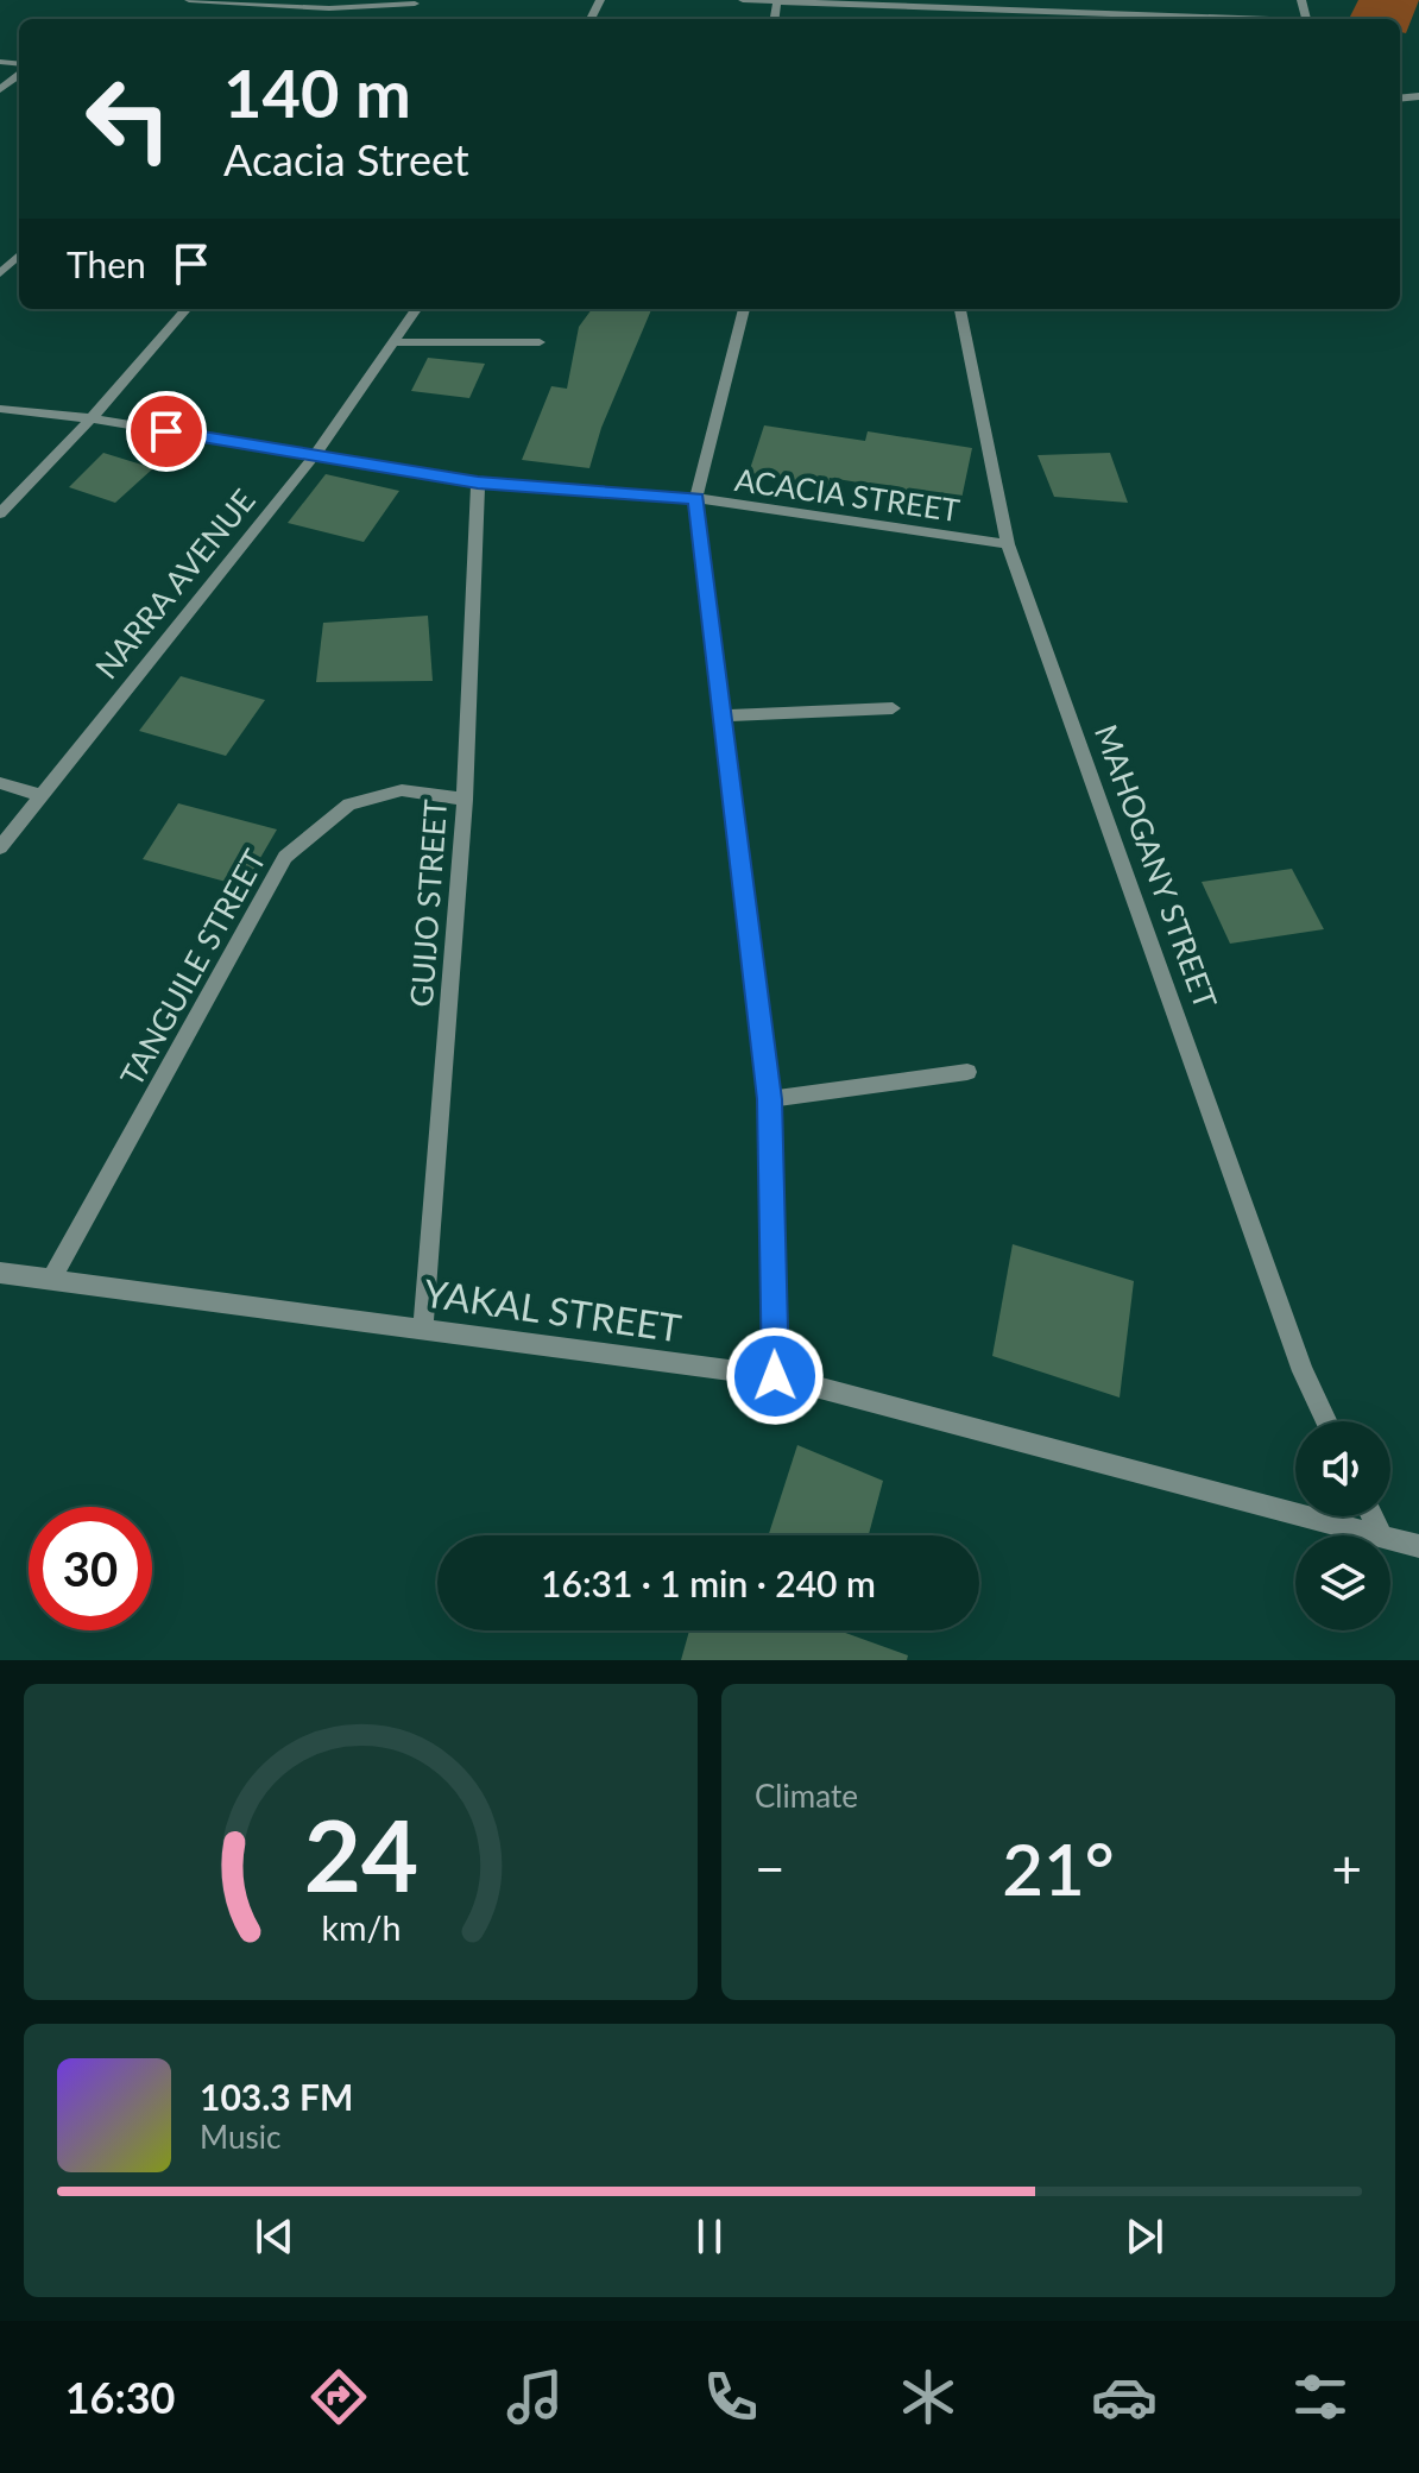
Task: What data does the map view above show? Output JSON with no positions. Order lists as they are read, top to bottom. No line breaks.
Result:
{"streets":{"street":["ACACIA STREET","NARRA AVENUE","MAHOGANY STREET","GUIJO STREET","TANGUILE STREET","YAKAL STREET"]},"crossings":[["ACACIA STREET","NARRA AVENUE"],["ACACIA STREET","MAHOGANY STREET"],["ACACIA STREET","GUIJO STREET"],["GUIJO STREET","TANGUILE STREET"],["GUIJO STREET","YAKAL STREET"],["TANGUILE STREET","YAKAL STREET"]],"page":{"turn":["140 m","Acacia Street"],"then":"Then","limit":"30","trip":"16:31 · 1 min · 240 m","tile":"Climate","heat":["−","21°","+"],"song":["103.3 FM","Music"],"tabs":"16:30","gauge":["24","km/h"]}}
